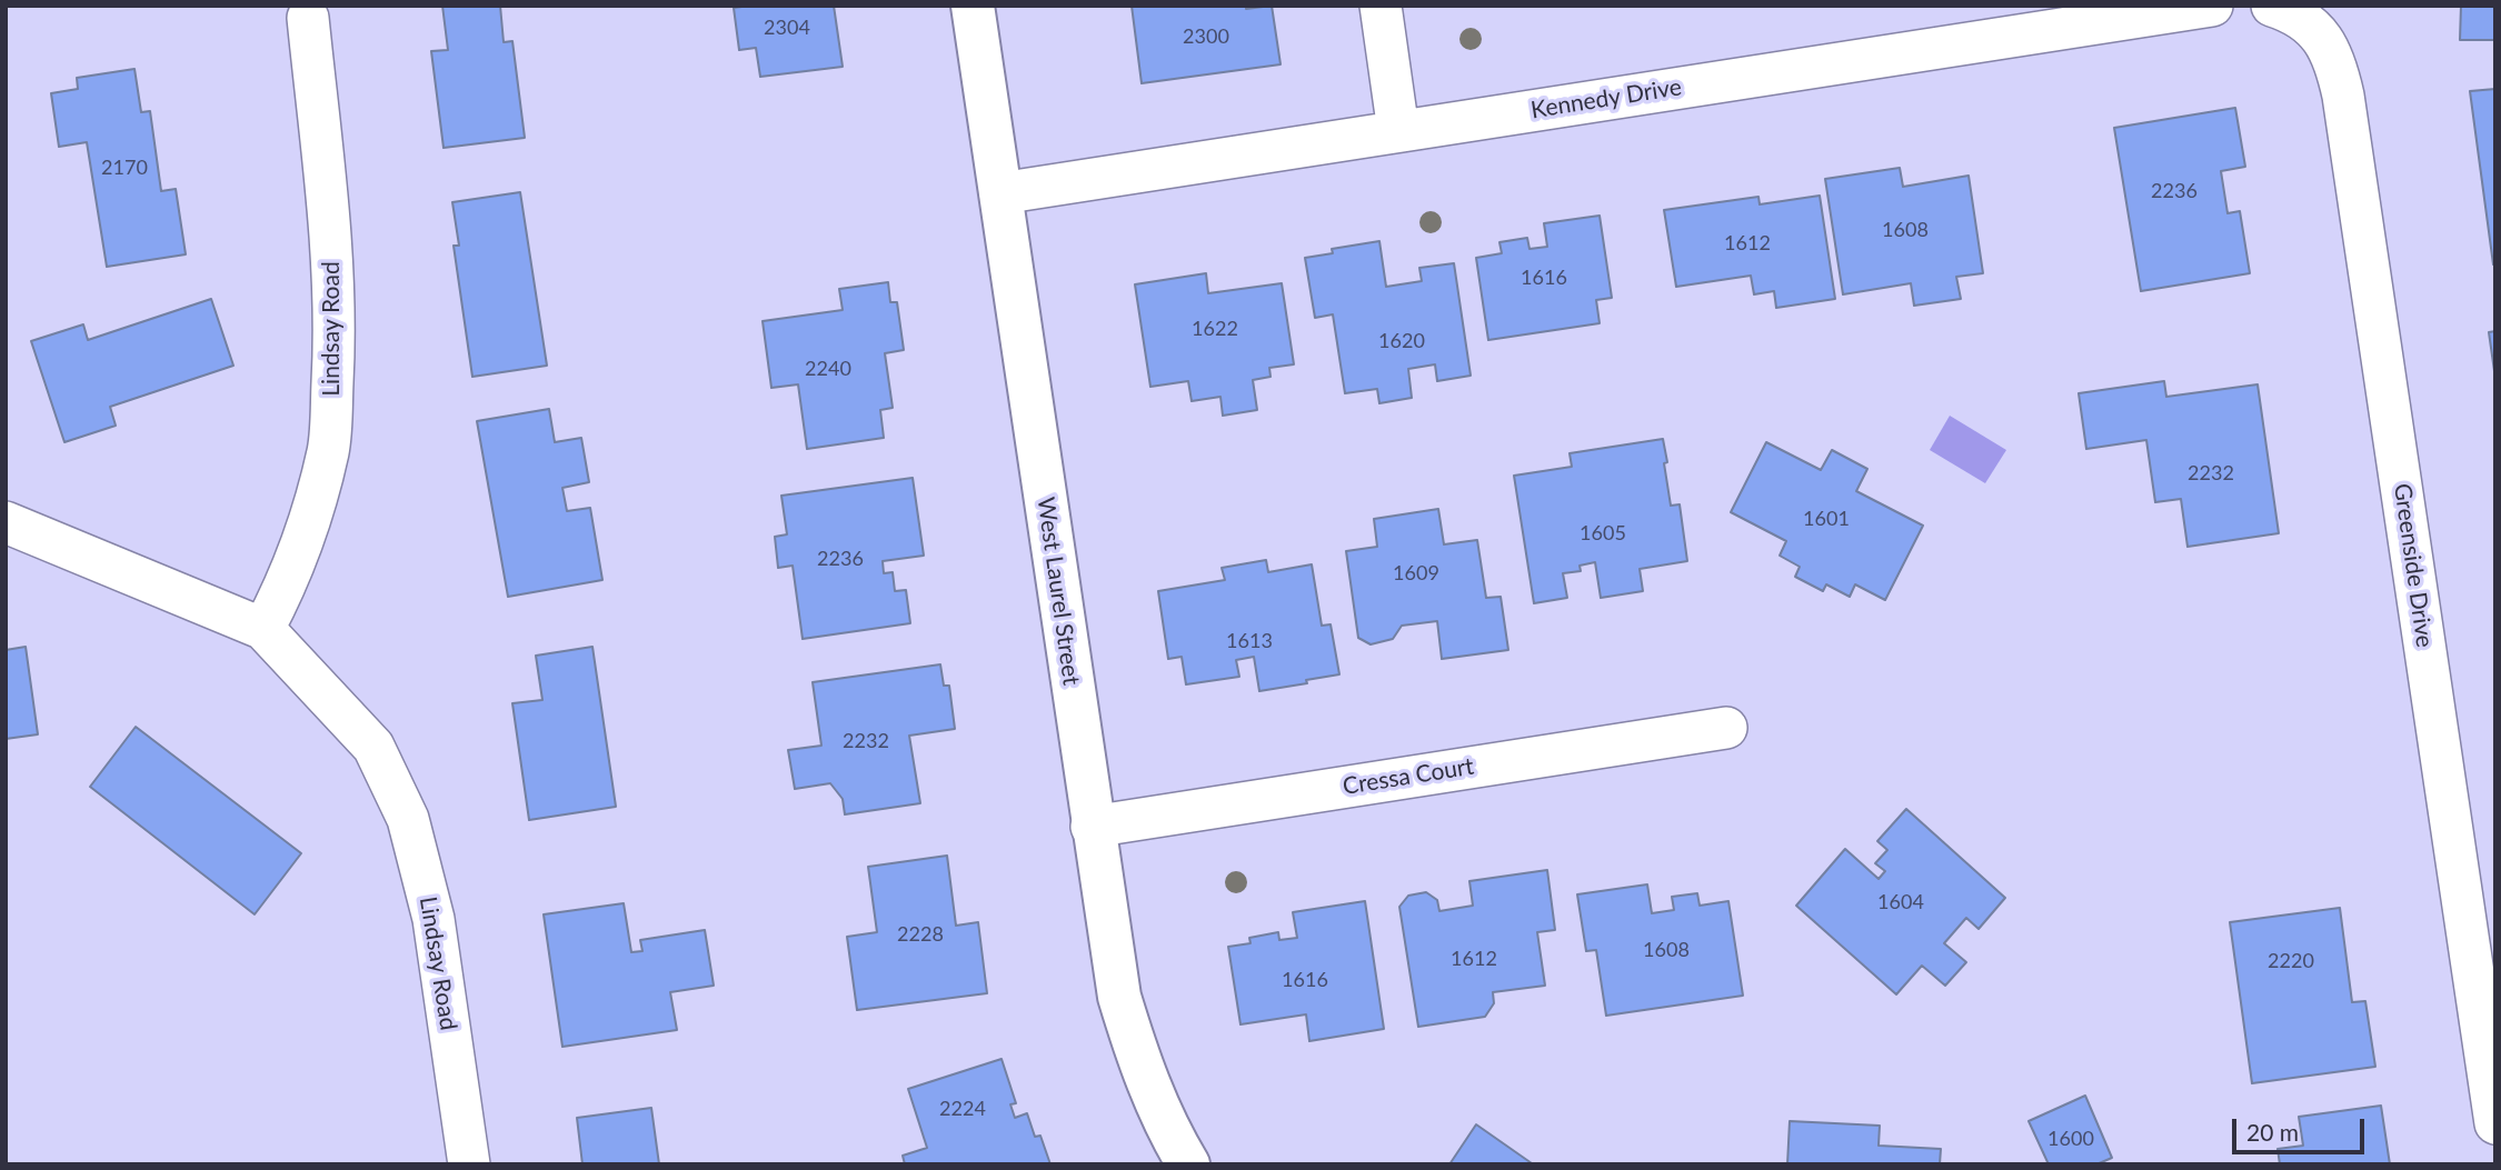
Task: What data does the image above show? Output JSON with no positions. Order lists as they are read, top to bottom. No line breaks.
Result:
{"streets":{"street":["Kennedy Drive","Lindsay Road","Greenside Drive","West Laurel Street","Cressa Court"]},"crossings":[["Kennedy Drive","West Laurel Street"],["West Laurel Street","Cressa Court"]],"house_numbers":["2304","2300","2170","2236","1608","1612","1616","1622","1620","2240","2232","1601","1605","2236","1609","1613","2232","1604","2228","1608","1612","2220","1616","2224","1600"],"scale_bar":"20 m"}
